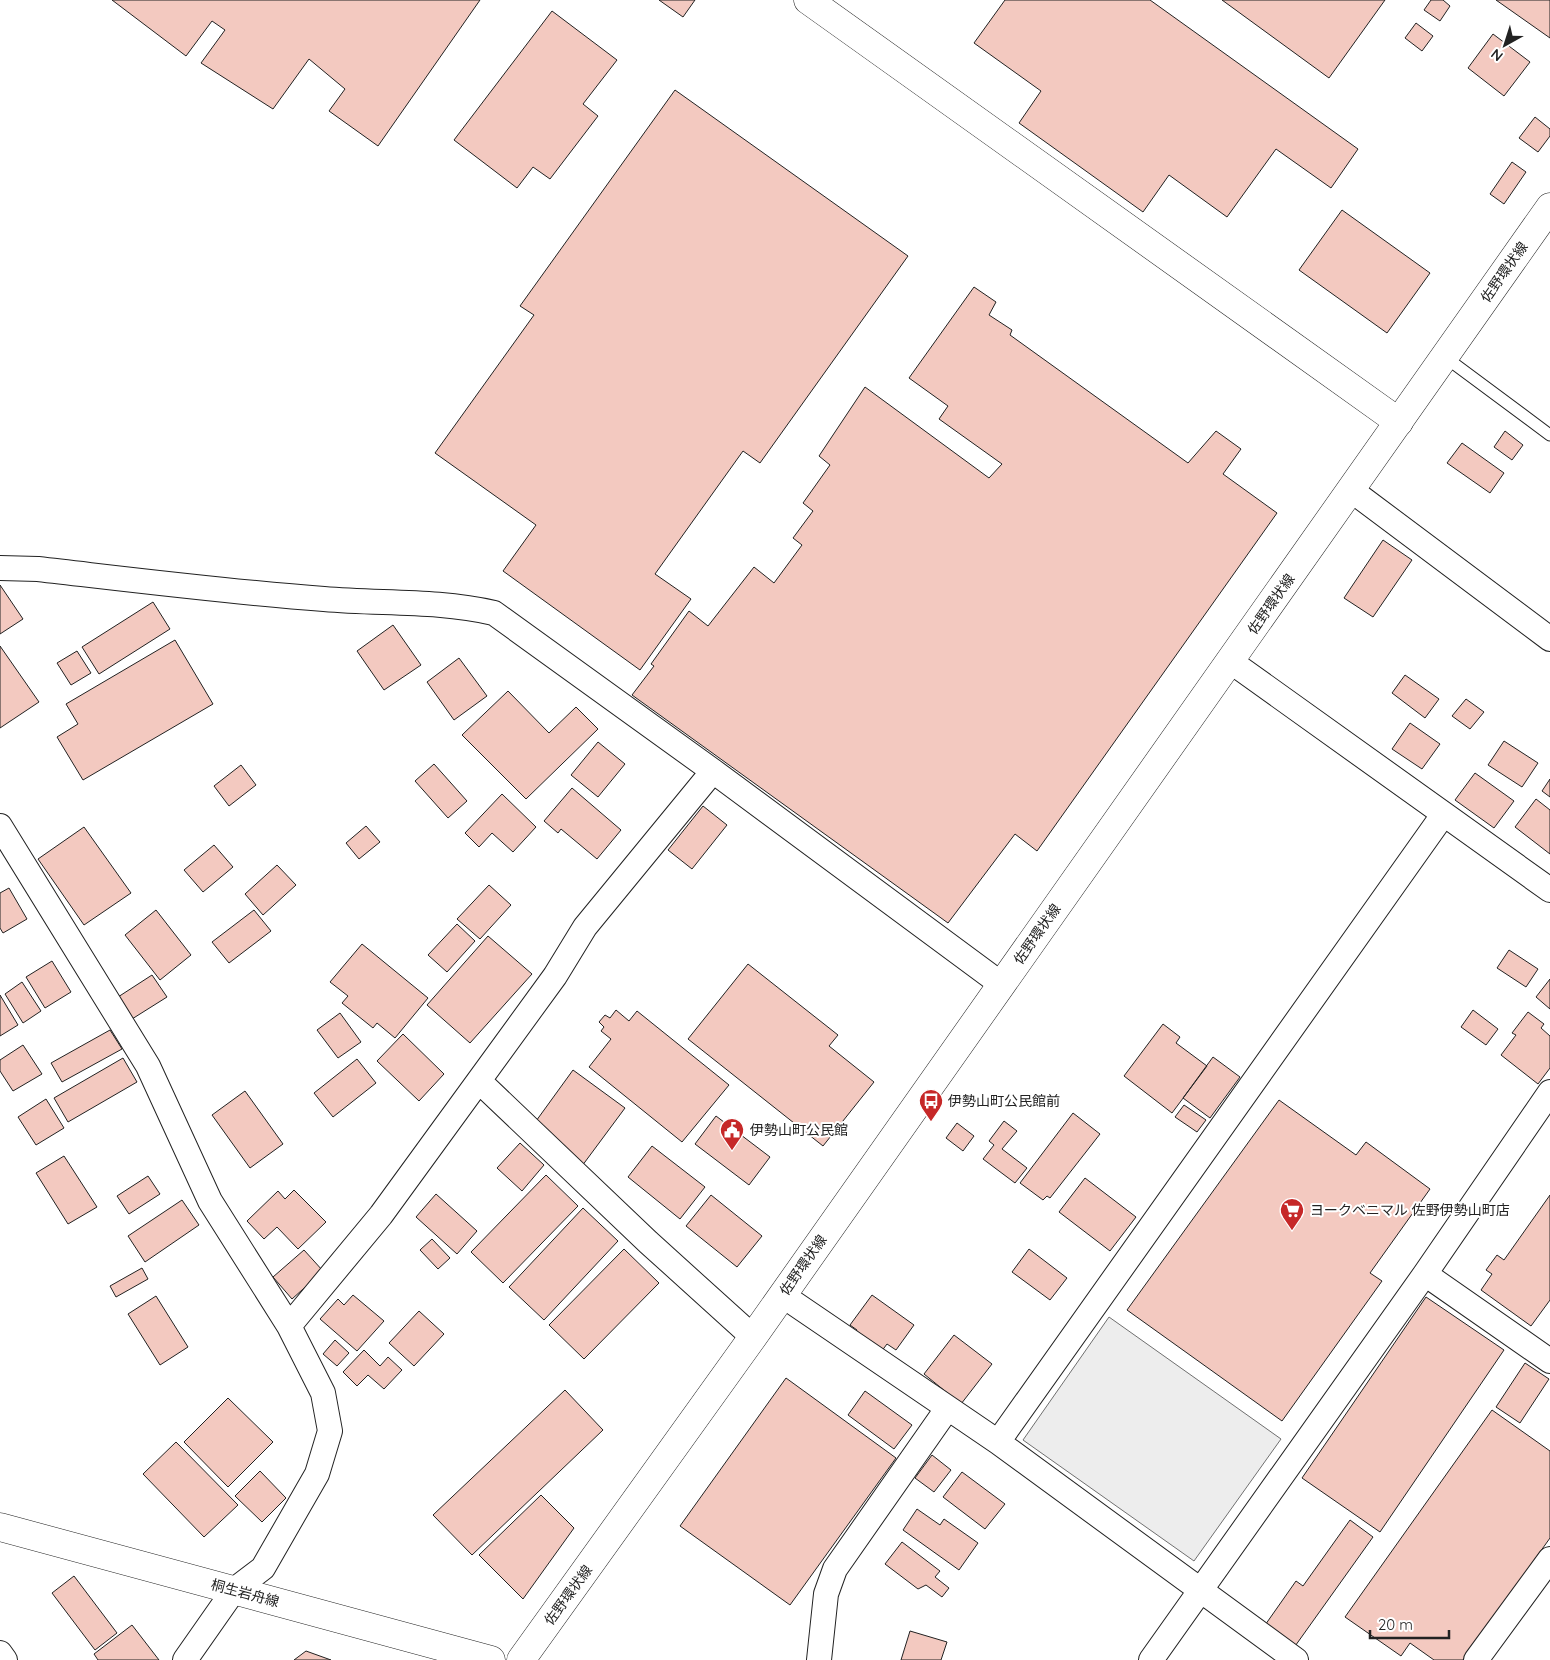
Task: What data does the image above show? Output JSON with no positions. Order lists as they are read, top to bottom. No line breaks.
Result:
{"streets":{"main road":["佐野環状線","桐生岩舟線"]},"places":{"bus stop":["伊勢山町公民館前"],"public building":["伊勢山町公民館"],"supermarket":["ヨークベニマル 佐野伊勢山町店"]},"scale_bar":"20 m","north":"bottom left"}
